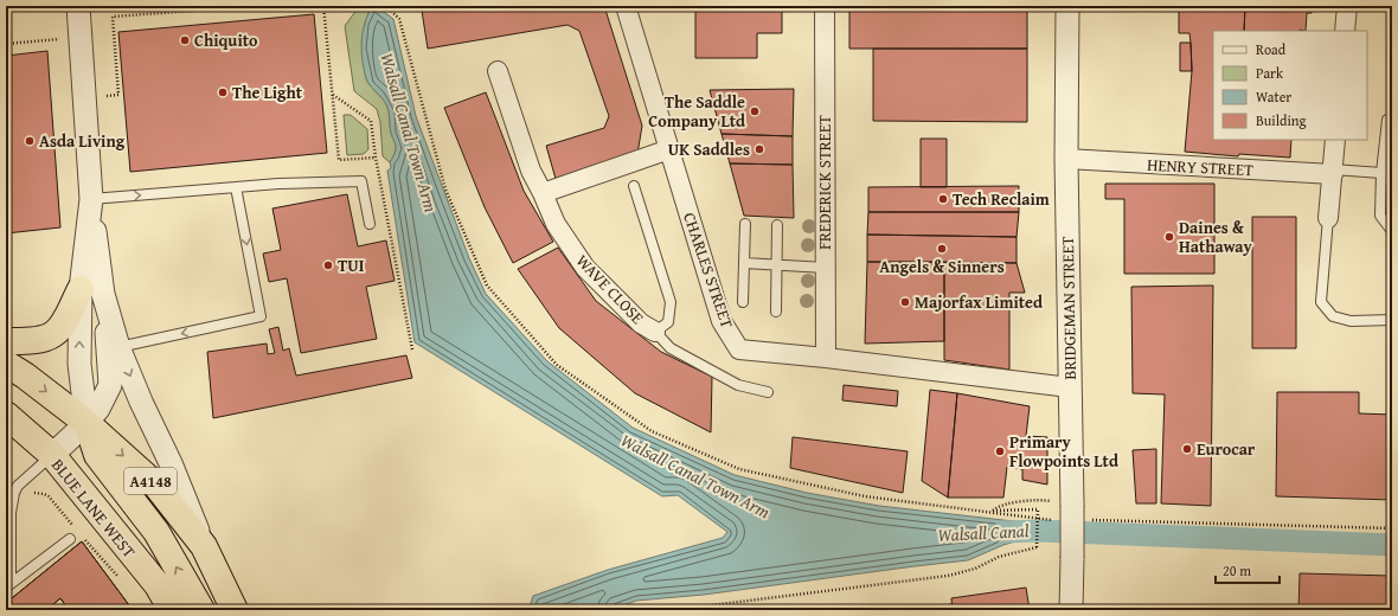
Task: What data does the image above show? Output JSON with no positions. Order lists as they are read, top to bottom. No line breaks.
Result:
{"streets":{"highway":["A4148","BLUE LANE WEST"],"street":["HENRY STREET","FREDERICK STREET","CHARLES STREET","WAVE CLOSE","BRIDGEMAN STREET"]},"crossings":[["HENRY STREET","BRIDGEMAN STREET"],["FREDERICK STREET","CHARLES STREET"],["CHARLES STREET","BRIDGEMAN STREET"]],"water":["Walsall Canal Town Arm","Walsall Canal"],"places":["Chiquito","The Light","The Saddle Company Ltd","Asda Living","UK Saddles","Tech Reclaim","Daines & Hathaway","Angels & Sinners","TUI","Majorfax Limited","Eurocar","Primary Flowpoints Ltd"],"legend":["Road","Park","Water","Building"],"scale_bar":"20 m"}
